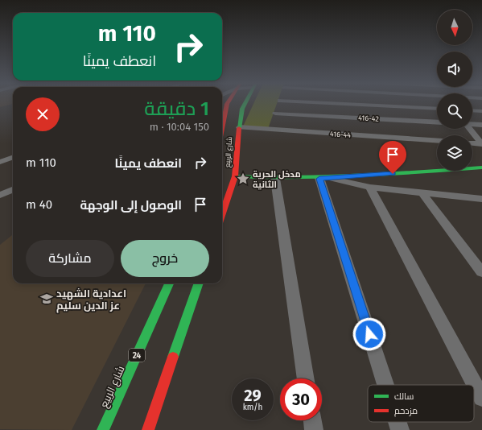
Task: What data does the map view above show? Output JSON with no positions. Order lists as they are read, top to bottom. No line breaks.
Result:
{"streets":{"main road":["شارع الربيع","24"],"street":["416-42","416-44"]},"crossings":[["416-42","416-44"],["416-44","شارع الربيع"]],"places":{"place":["مدخل الحرية الثانية"],"school or university":["اعدادية الشهيد عز الدين سليم"]},"legend":["سالك","مزدحم"],"north":"bottom","page":{"turn":["110 m","انعطف يمينًا"],"heading":["1 دقيقة","150 m · 10:04"],"list":[{"name":"انعطف يمينًا","value":"110 m"},{"name":"الوصول إلى الوجهة","value":"40 m"}],"buttons":["خروج","مشاركة"],"speed":"29 km/h","limit":"30"}}
